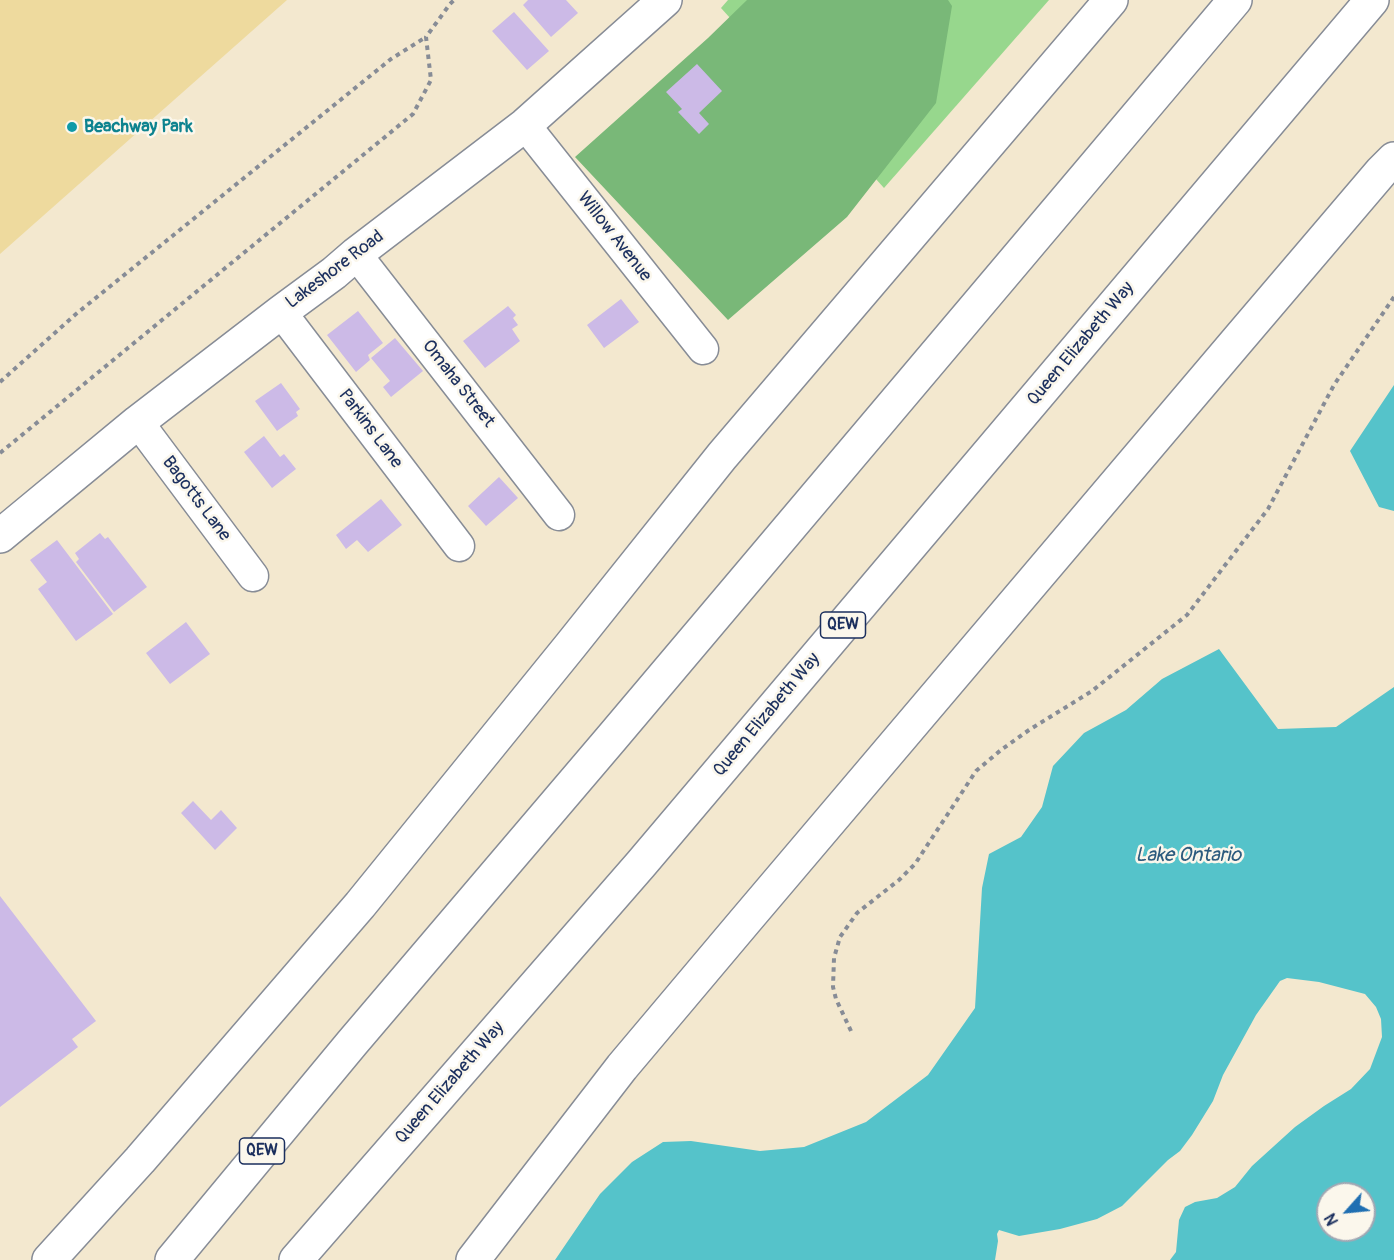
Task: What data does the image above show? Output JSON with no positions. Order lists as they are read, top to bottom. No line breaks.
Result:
{"streets":{"main road":["Lakeshore Road","Queen Elizabeth Way","QEW"],"street":["Willow Avenue","Omaha Street","Parkins Lane","Bagotts Lane"]},"crossings":[["Willow Avenue","Lakeshore Road"],["Lakeshore Road","Omaha Street"],["Lakeshore Road","Parkins Lane"],["Lakeshore Road","Bagotts Lane"]],"water":["Lake Ontario"],"places":["Beachway Park"],"north":"bottom left"}
